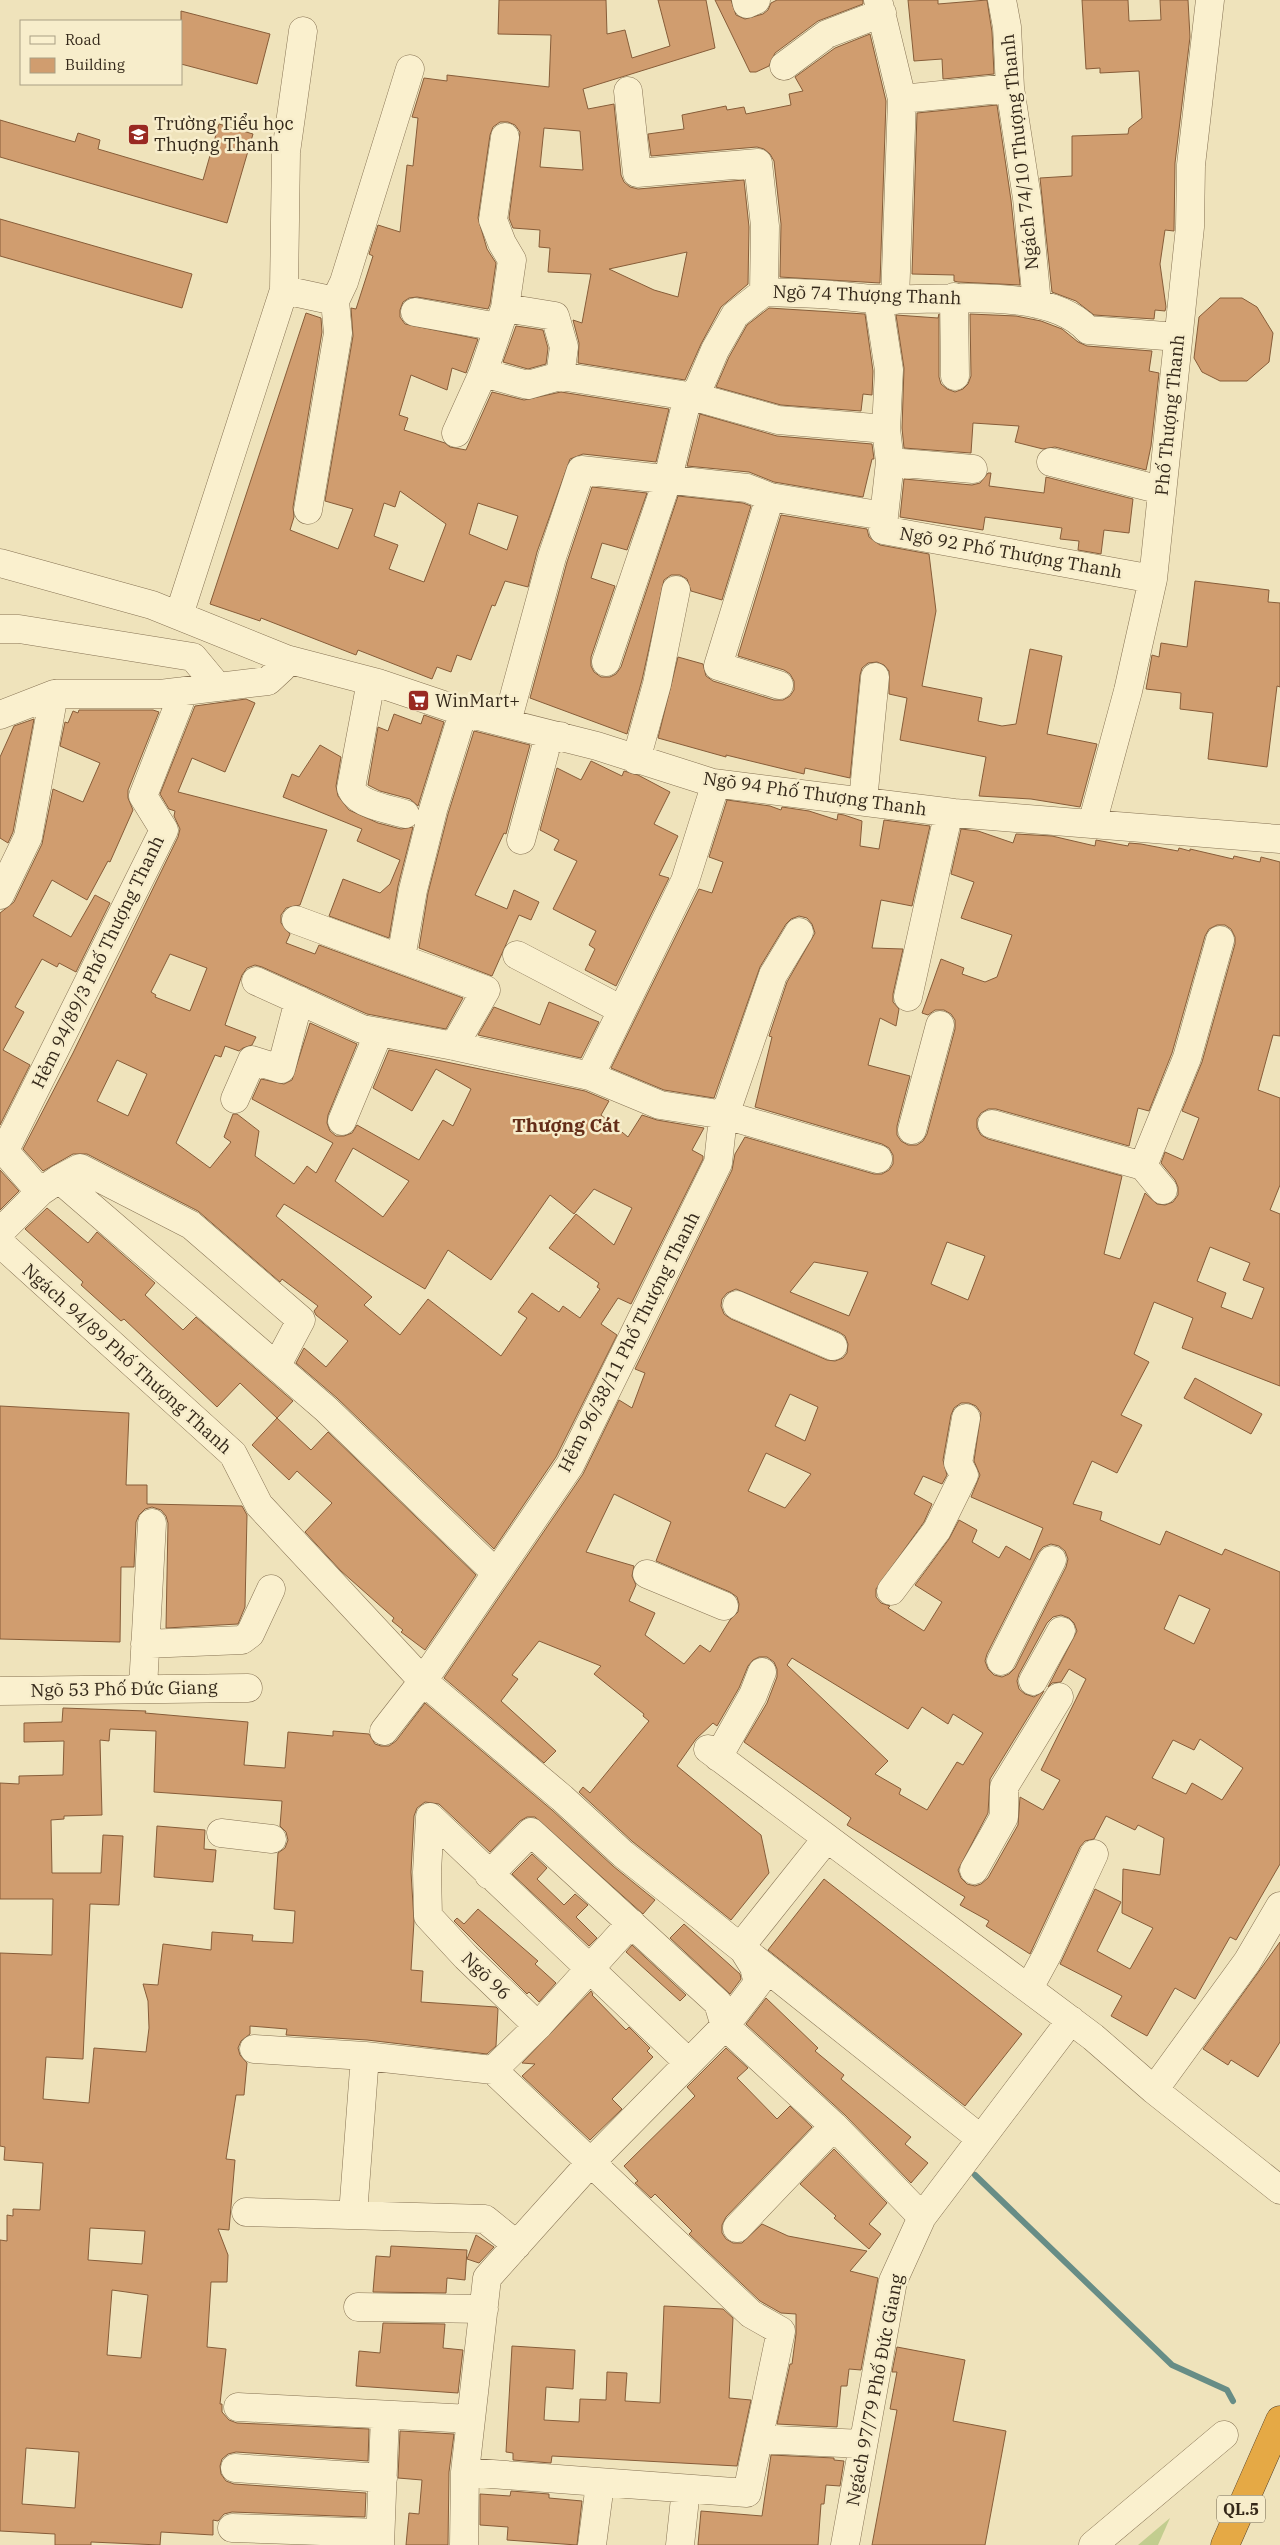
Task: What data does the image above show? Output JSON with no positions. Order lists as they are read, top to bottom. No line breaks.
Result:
{"streets":{"highway":["QL.5"],"street":["Ngách 74/10 Thượng Thanh","Ngõ 74 Thượng Thanh","Phố Thượng Thanh","Ngõ 92 Phố Thượng Thanh","Ngõ 94 Phố Thượng Thanh","Hẻm 94/89/3 Phố Thượng Thanh","Hẻm 96/38/11 Phố Thượng Thanh","Ngách 94/89 Phố Thượng Thanh","Ngõ 53 Phố Đức Giang","Ngõ 96","Ngách 97/79 Phố Đức Giang"]},"crossings":[["Ngách 74/10 Thượng Thanh","Ngõ 74 Thượng Thanh"],["Ngõ 74 Thượng Thanh","Phố Thượng Thanh"],["Ngõ 74 Thượng Thanh","Ngõ 92 Phố Thượng Thanh"],["Phố Thượng Thanh","Ngõ 92 Phố Thượng Thanh"],["Phố Thượng Thanh","Ngõ 94 Phố Thượng Thanh"],["Ngõ 92 Phố Thượng Thanh","Ngõ 94 Phố Thượng Thanh"],["Hẻm 96/38/11 Phố Thượng Thanh","Ngách 94/89 Phố Thượng Thanh"],["Ngách 94/89 Phố Thượng Thanh","Ngách 97/79 Phố Đức Giang"]],"districts":["Thượng Cát"],"places":{"school or university":["Trường Tiểu học Thuợng Thanh"],"supermarket":["WinMart+"]},"legend":["Road","Building"]}
